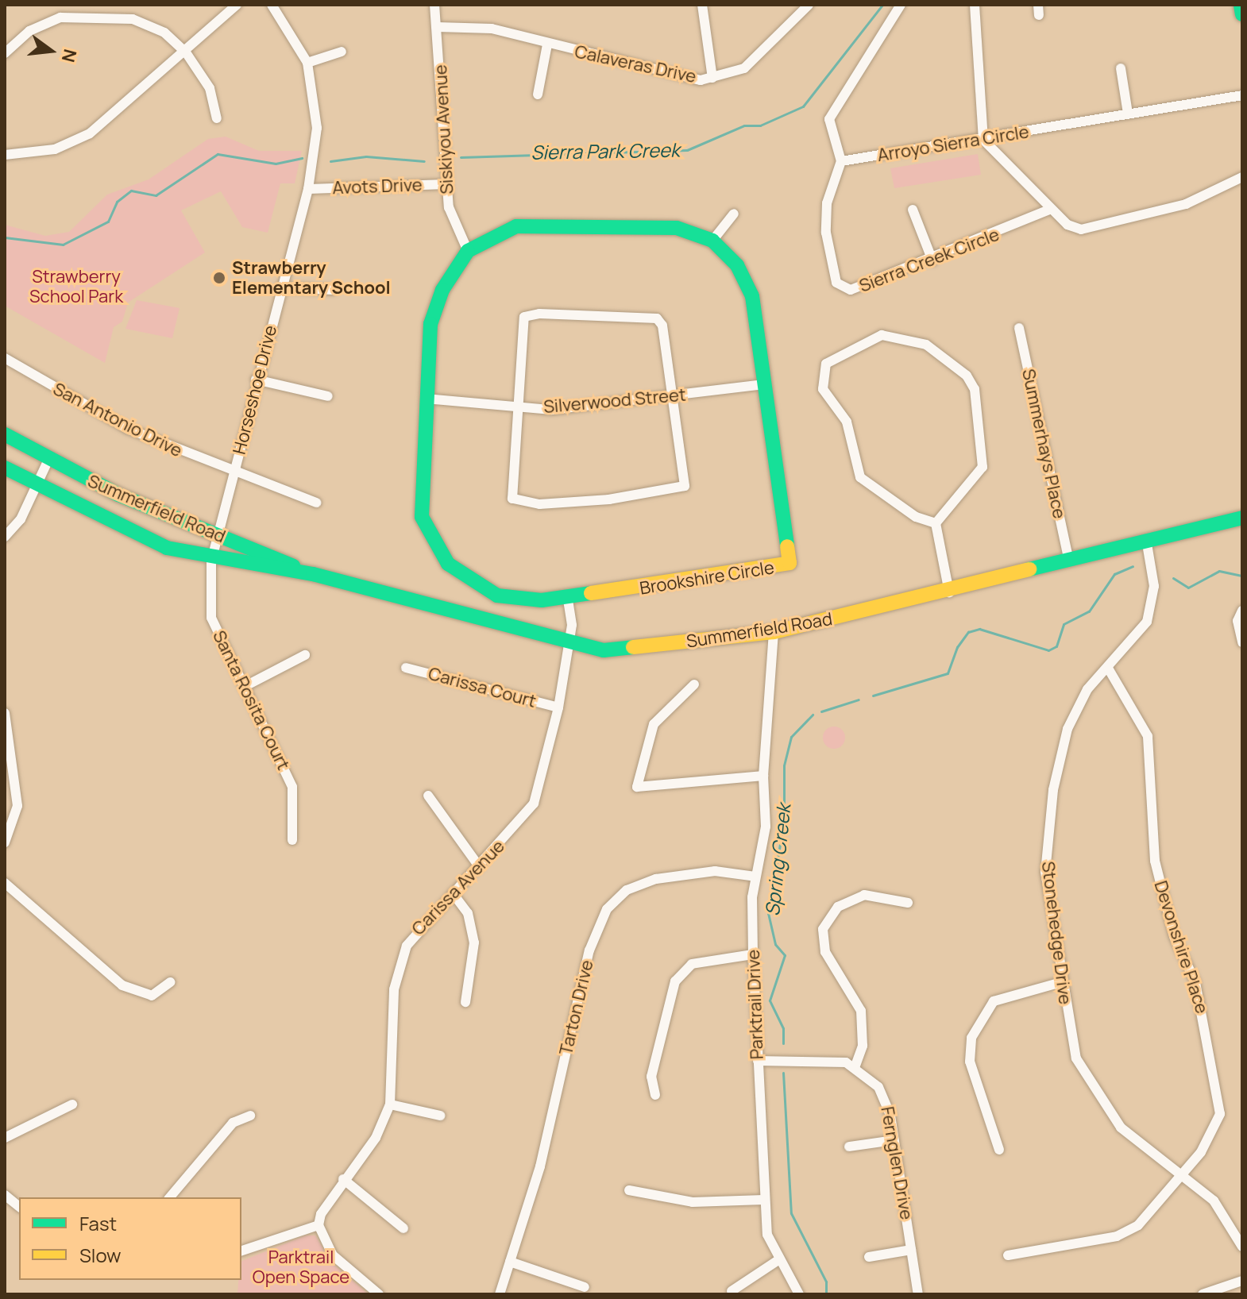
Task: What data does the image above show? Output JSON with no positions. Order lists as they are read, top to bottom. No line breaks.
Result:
{"streets":{"street":["Calaveras Drive","Siskiyou Avenue","Arroyo Sierra Circle","Avots Drive","Sierra Creek Circle","Horseshoe Drive","Silverwood Street","San Antonio Drive","Summerhays Place","Summerfield Road","Brookshire Circle","Carissa Court","Santa Rosita Court","Carissa Avenue","Stonehedge Drive","Devonshire Place","Parktrail Drive","Tarton Drive","Fernglen Drive"]},"crossings":[["Calaveras Drive","Siskiyou Avenue"],["Siskiyou Avenue","Avots Drive"],["Siskiyou Avenue","Brookshire Circle"],["Arroyo Sierra Circle","Sierra Creek Circle"],["Avots Drive","Horseshoe Drive"],["Horseshoe Drive","San Antonio Drive"],["Horseshoe Drive","Summerfield Road"],["Horseshoe Drive","Santa Rosita Court"],["Silverwood Street","Brookshire Circle"],["Summerhays Place","Summerfield Road"],["Summerfield Road","Santa Rosita Court"],["Summerfield Road","Carissa Avenue"],["Summerfield Road","Stonehedge Drive"],["Summerfield Road","Parktrail Drive"],["Brookshire Circle","Carissa Avenue"],["Carissa Court","Carissa Avenue"],["Stonehedge Drive","Devonshire Place"],["Parktrail Drive","Tarton Drive"]],"water":["Sierra Park Creek","Spring Creek"],"parks":["Strawberry School Park","Parktrail Open Space"],"places":["Strawberry Elementary School"],"legend":["Fast","Slow"],"north":"right"}
